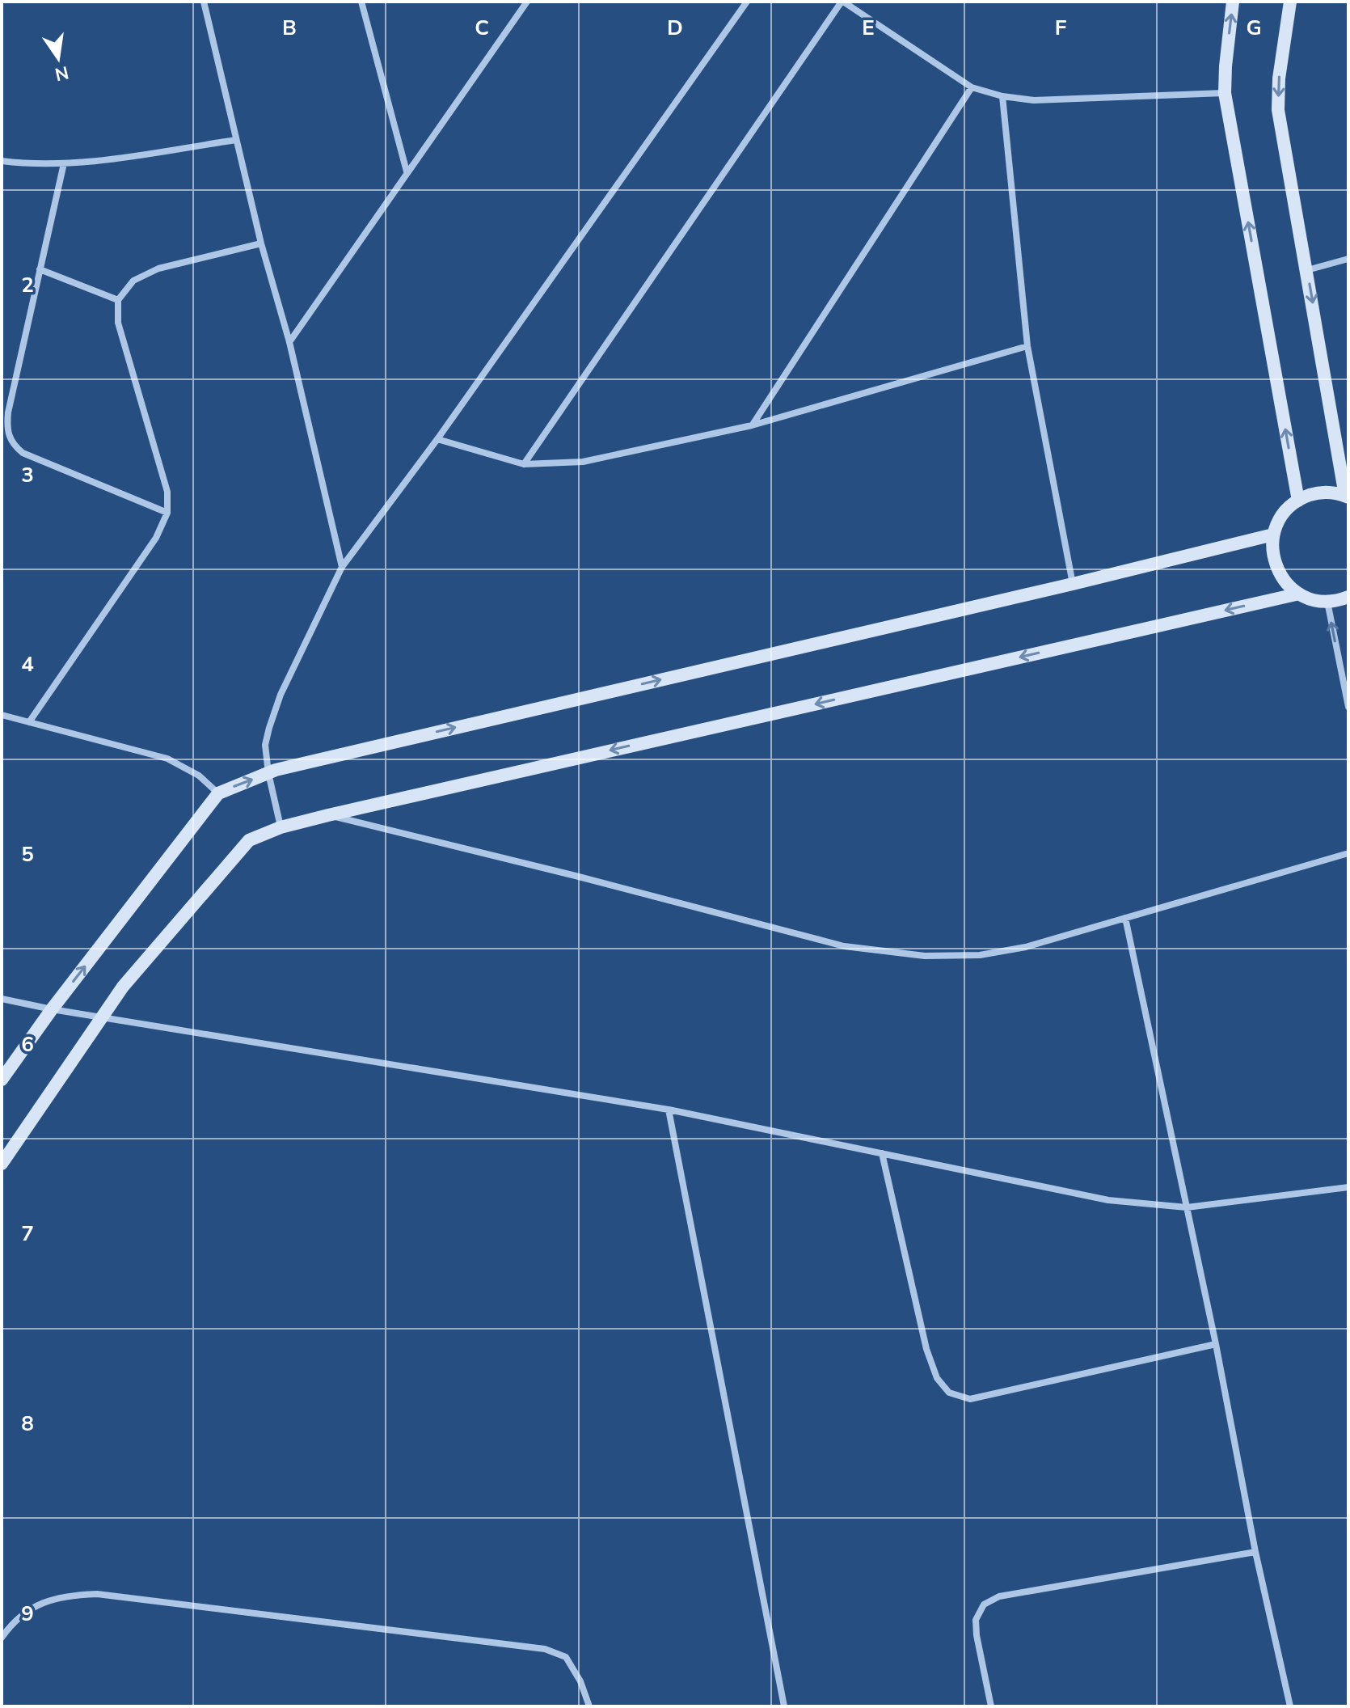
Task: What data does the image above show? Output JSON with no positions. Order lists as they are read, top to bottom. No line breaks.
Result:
{"north":"bottom","grid":{"columns":["B","C","D","E","F","G"],"rows":["2","3","4","5","6","7","8","9"]}}
